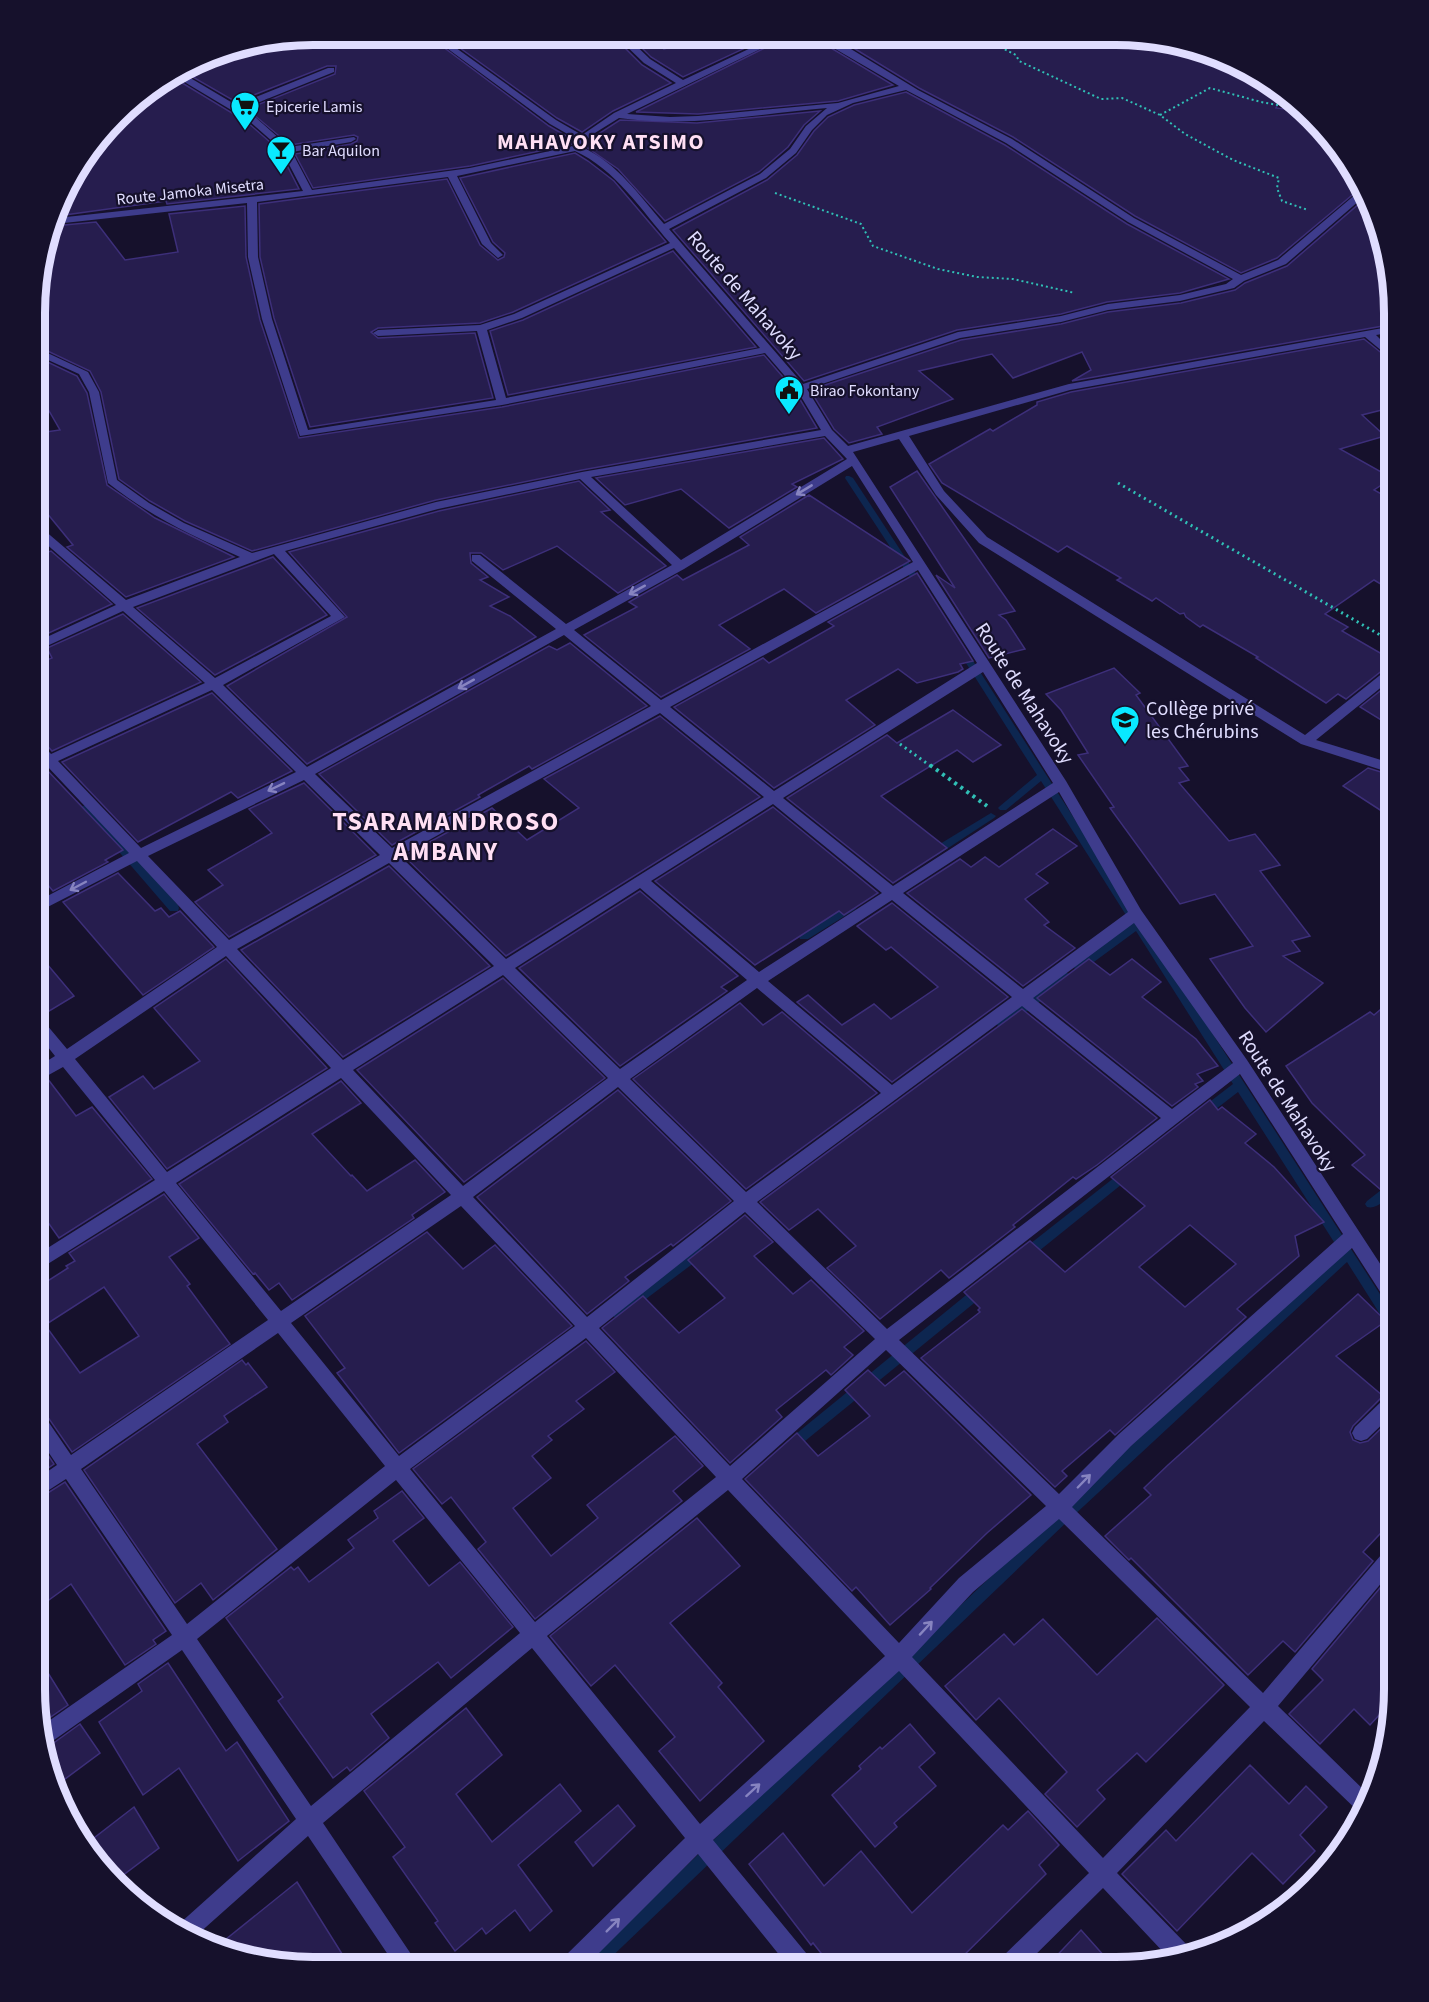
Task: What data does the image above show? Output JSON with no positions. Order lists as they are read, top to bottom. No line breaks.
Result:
{"streets":{"street":["Route Jamoka Misetra","Route de Mahavoky"]},"crossings":[["Route Jamoka Misetra","Route de Mahavoky"]],"districts":["MAHAVOKY ATSIMO","TSARAMANDROSO AMBANY"],"places":{"supermarket":["Epicerie Lamis"],"bar":["Bar Aquilon"],"public building":["Birao Fokontany"],"school or university":["Collège privé les Chérubins"]}}
